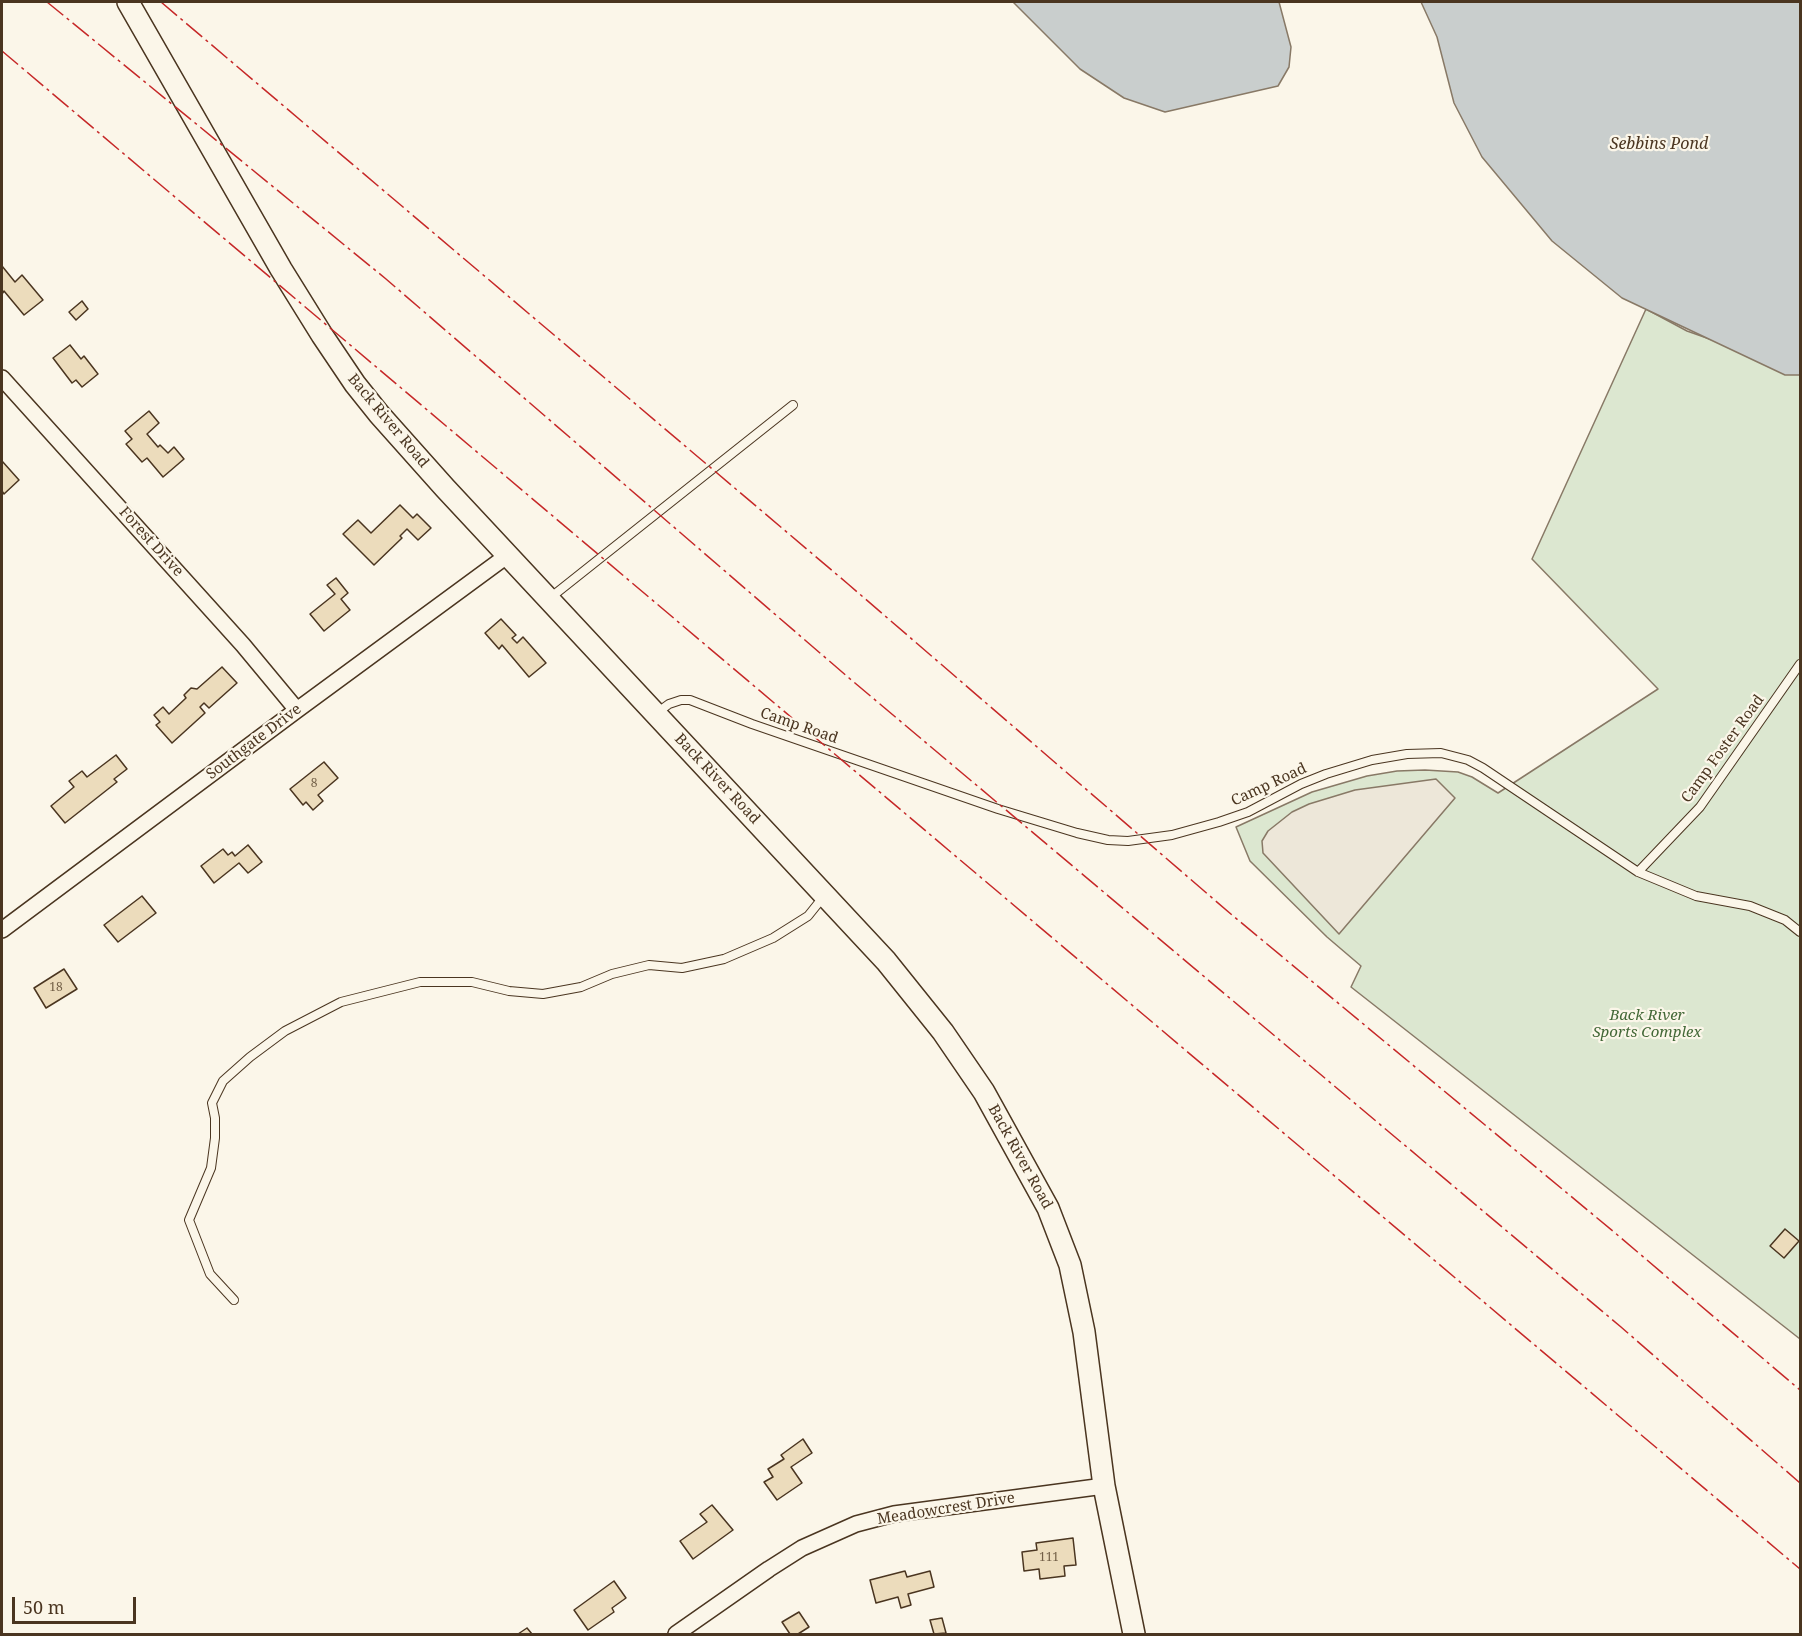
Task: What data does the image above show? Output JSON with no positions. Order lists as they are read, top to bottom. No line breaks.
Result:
{"streets":{"street":["Back River Road","Forest Drive","Southgate Drive","Meadowcrest Drive"],"lane":["Camp Road","Camp Foster Road"]},"crossings":[["Back River Road","Camp Road"],["Back River Road","Southgate Drive"],["Back River Road","Meadowcrest Drive"],["Forest Drive","Southgate Drive"],["Camp Road","Camp Foster Road"]],"water":["Sebbins Pond"],"parks":["Back River Sports Complex"],"house_numbers":["8","18","111"],"scale_bar":"50 m"}
